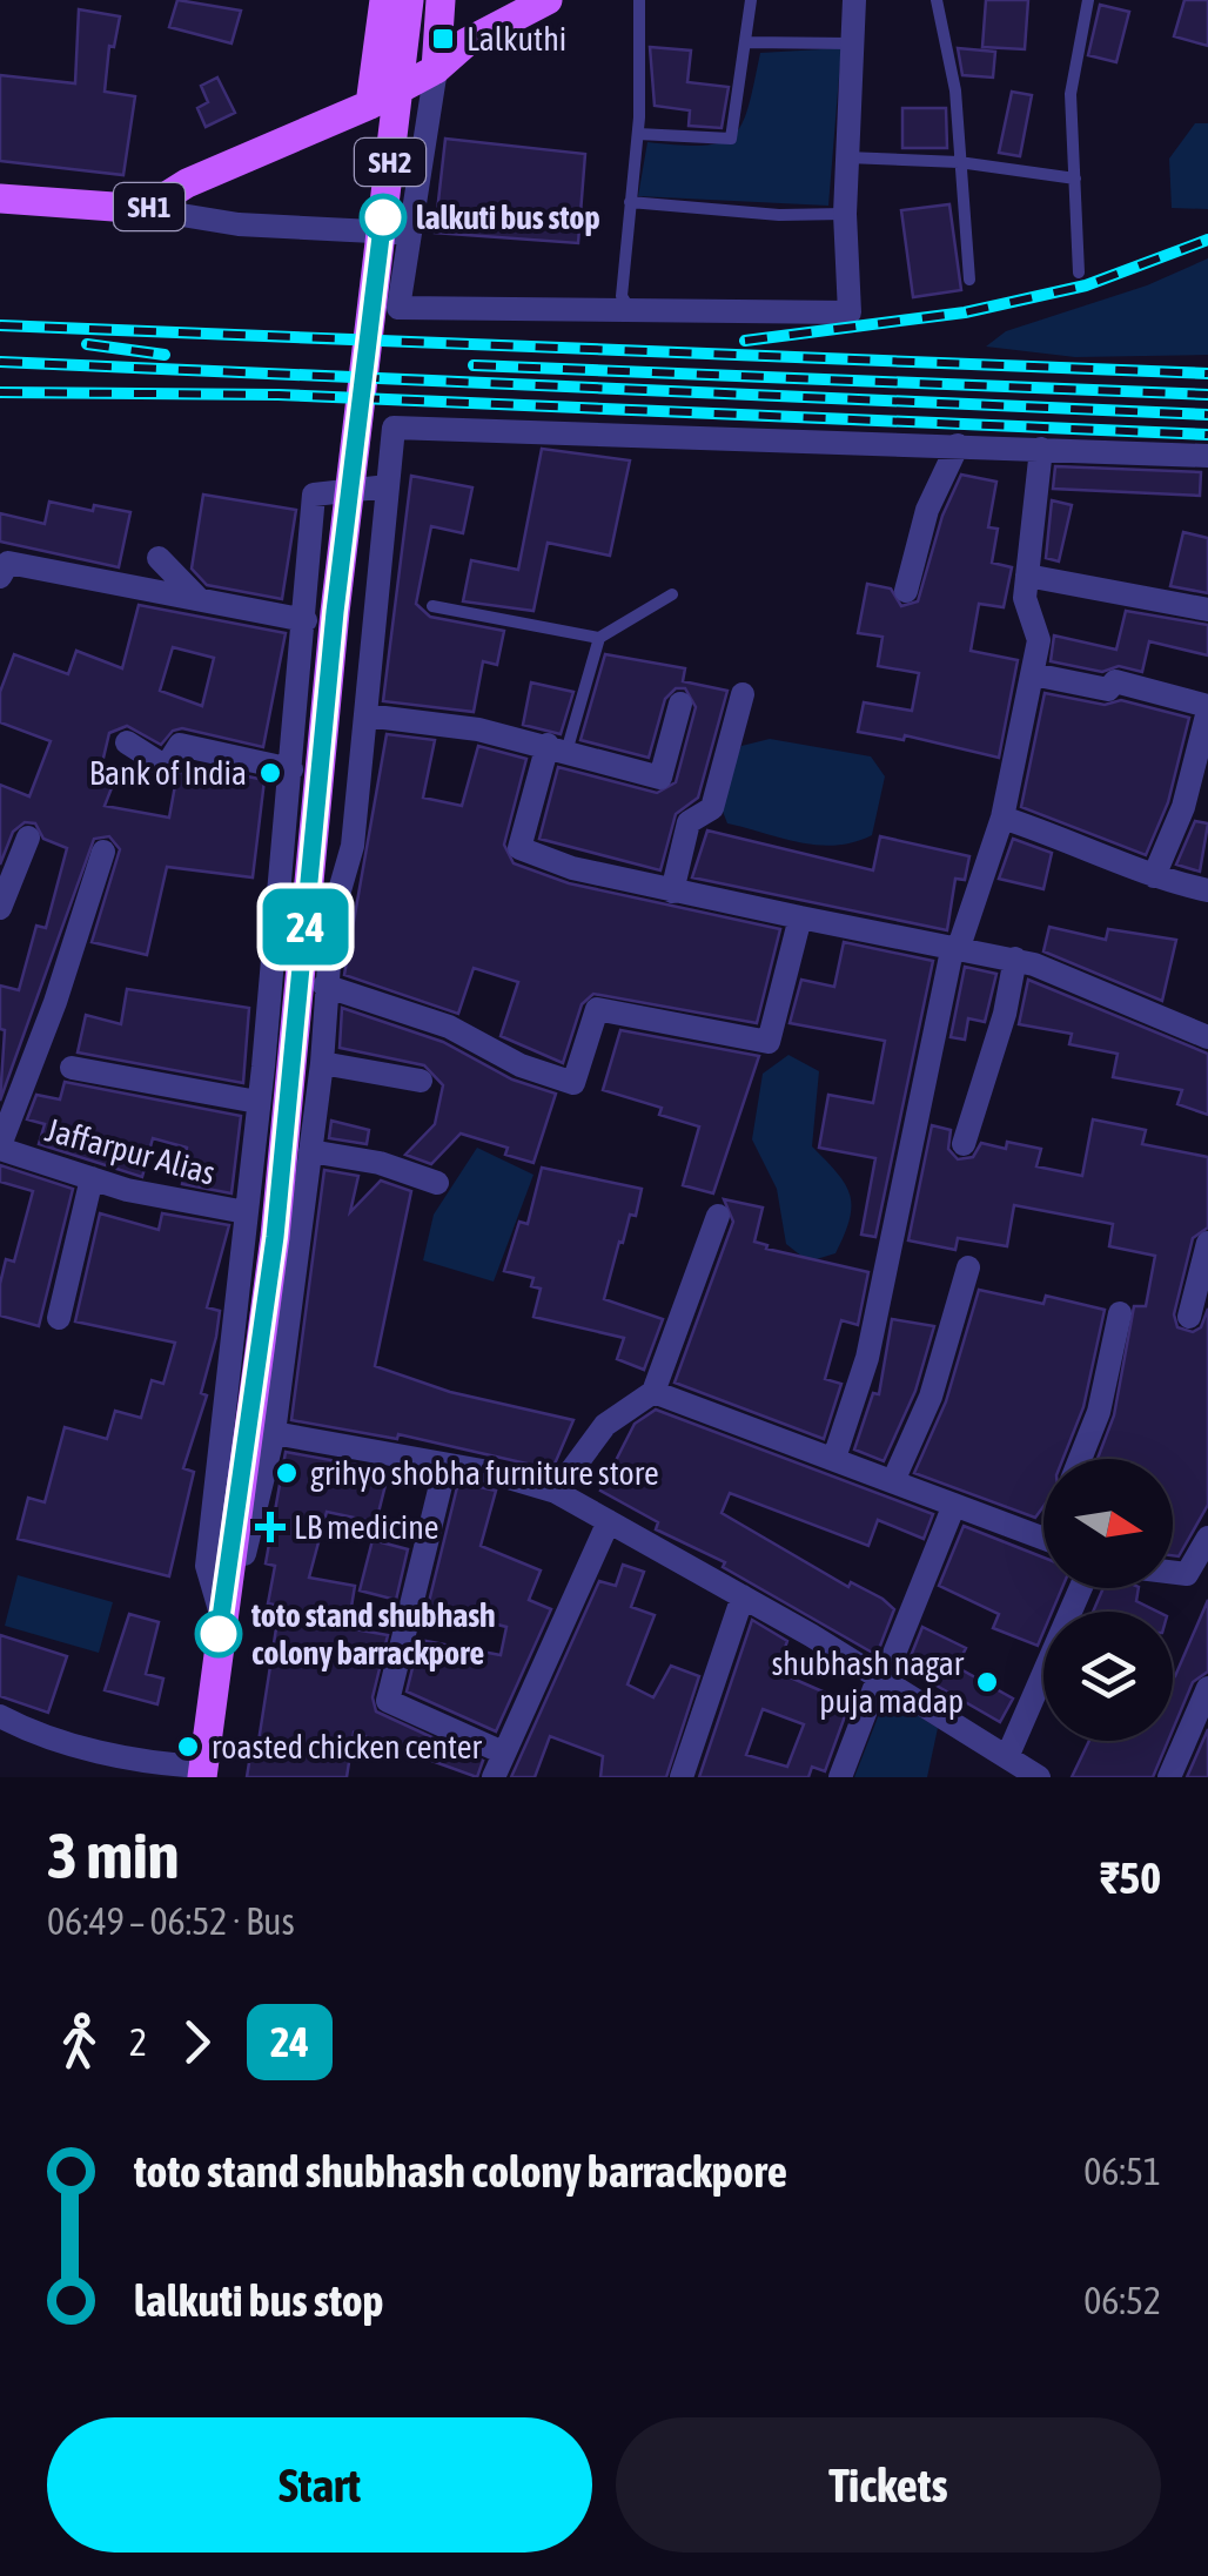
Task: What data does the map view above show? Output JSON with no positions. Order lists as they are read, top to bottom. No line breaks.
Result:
{"streets":{"main road":["SH2","SH1"],"street":["Jaffarpur Alias"]},"places":{"transit":["Lalkuthi"],"other":["lalkuti bus stop","Bank of India","grihyo shobha furniture store","toto stand shubhash colony barrackpore","shubhash nagar puja madap","roasted chicken center"],"health":["LB medicine"]},"lines":["bus line 24"],"north":"right","page":{"on_map":"24","heading":["3 min","06:49 – 06:52 · Bus","₹50"],"legs":["2","24"],"list":[{"name":"toto stand shubhash colony barrackpore","value":"06:51"},{"name":"lalkuti bus stop","value":"06:52"}],"buttons":["Start","Tickets"]}}
